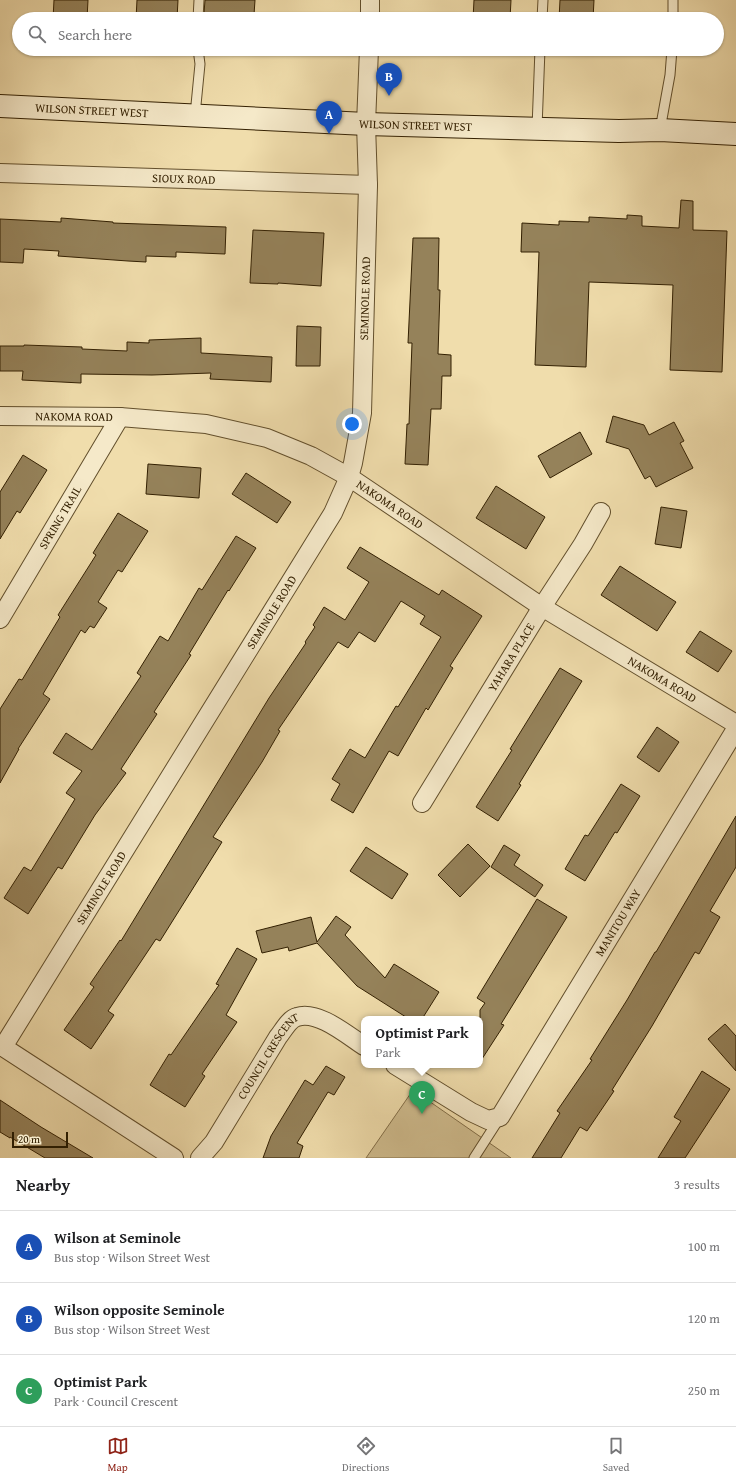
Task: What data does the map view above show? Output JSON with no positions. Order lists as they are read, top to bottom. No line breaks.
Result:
{"streets":{"main road":["WILSON STREET WEST"],"street":["SIOUX ROAD","SEMINOLE ROAD","NAKOMA ROAD","SPRING TRAIL","YAHARA PLACE","MANITOU WAY","COUNCIL CRESCENT"]},"crossings":[["WILSON STREET WEST","SEMINOLE ROAD"],["SIOUX ROAD","SEMINOLE ROAD"],["SEMINOLE ROAD","NAKOMA ROAD"],["NAKOMA ROAD","SPRING TRAIL"],["NAKOMA ROAD","YAHARA PLACE"]],"scale_bar":"20 m","page":{"search":"Search here","pins":["B","A","C"],"popup":["Optimist Park","Park"],"scale":"20 m","heading":["Nearby","3 results"],"list":[{"mark":"A","name":"Wilson at Seminole","note":"Bus stop · Wilson Street West","value":"100 m"},{"mark":"B","name":"Wilson opposite Seminole","note":"Bus stop · Wilson Street West","value":"120 m"},{"mark":"C","name":"Optimist Park","note":"Park · Council Crescent","value":"250 m"}],"nav":["Map","Directions","Saved"]}}
